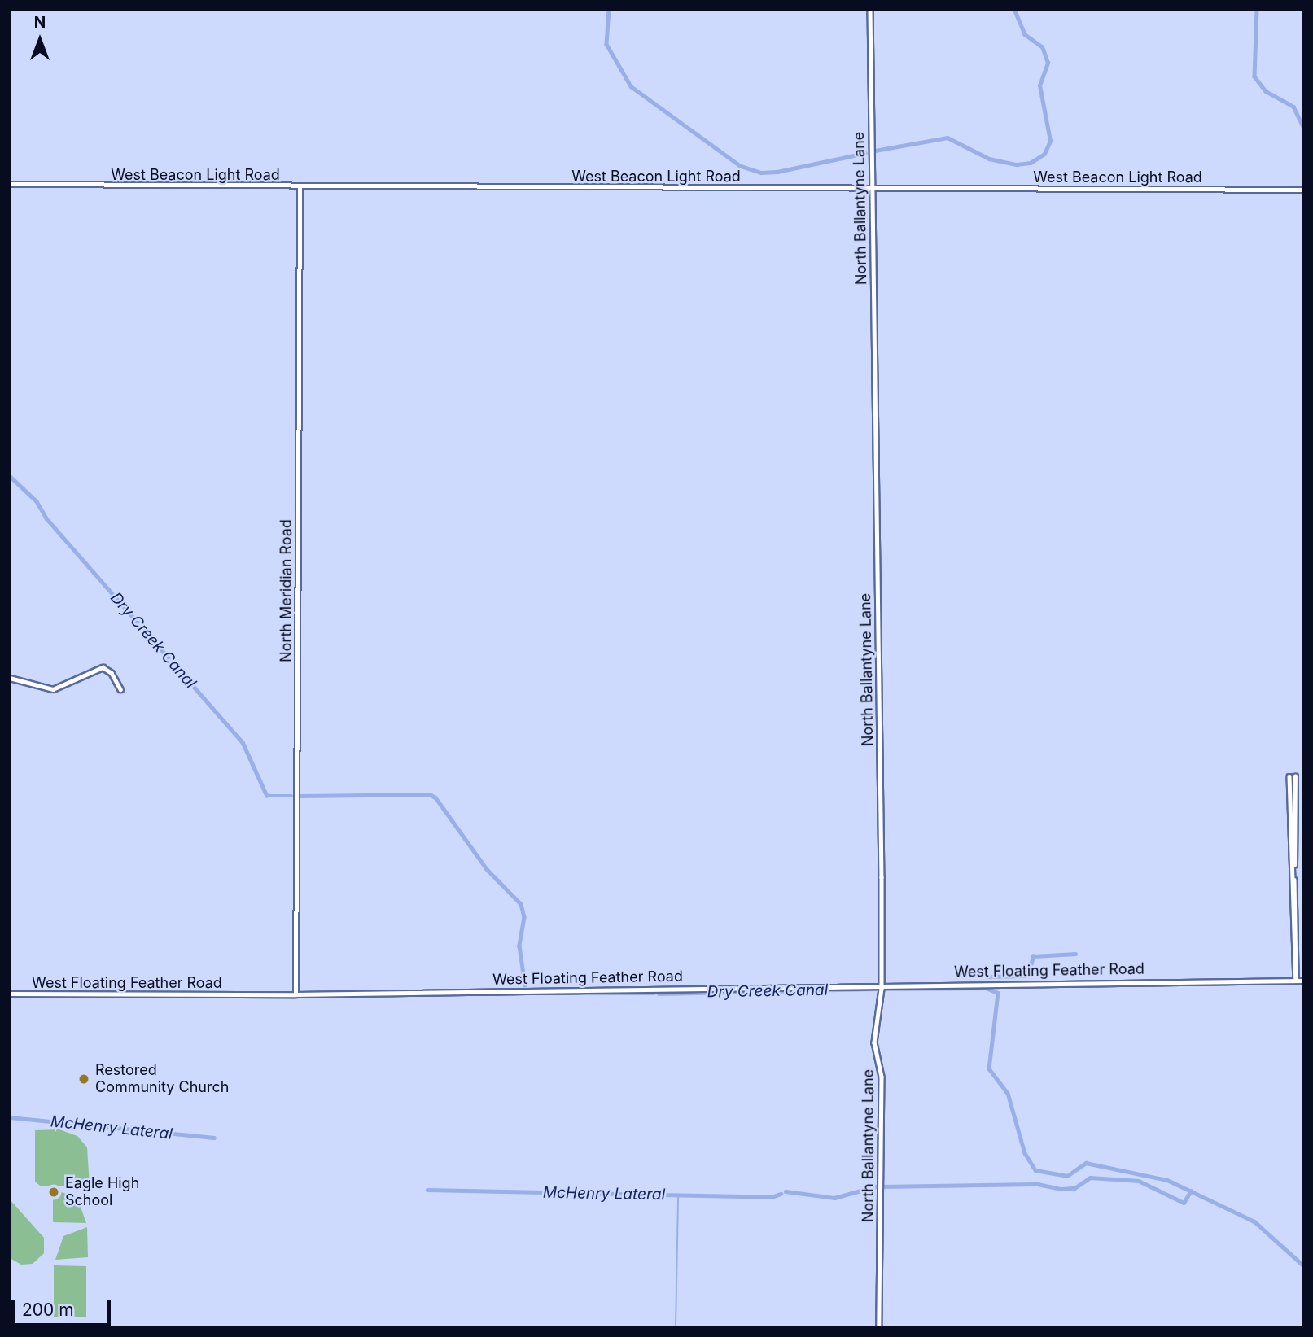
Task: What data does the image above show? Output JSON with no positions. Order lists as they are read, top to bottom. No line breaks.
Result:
{"streets":{"main road":["West Beacon Light Road","North Ballantyne Lane","North Meridian Road","West Floating Feather Road"]},"crossings":[["West Beacon Light Road","North Ballantyne Lane"],["West Beacon Light Road","North Meridian Road"],["North Ballantyne Lane","West Floating Feather Road"],["North Meridian Road","West Floating Feather Road"]],"water":["Dry Creek Canal","McHenry Lateral"],"places":["Restored Community Church","Eagle High School"],"scale_bar":"200 m","north":"top"}
